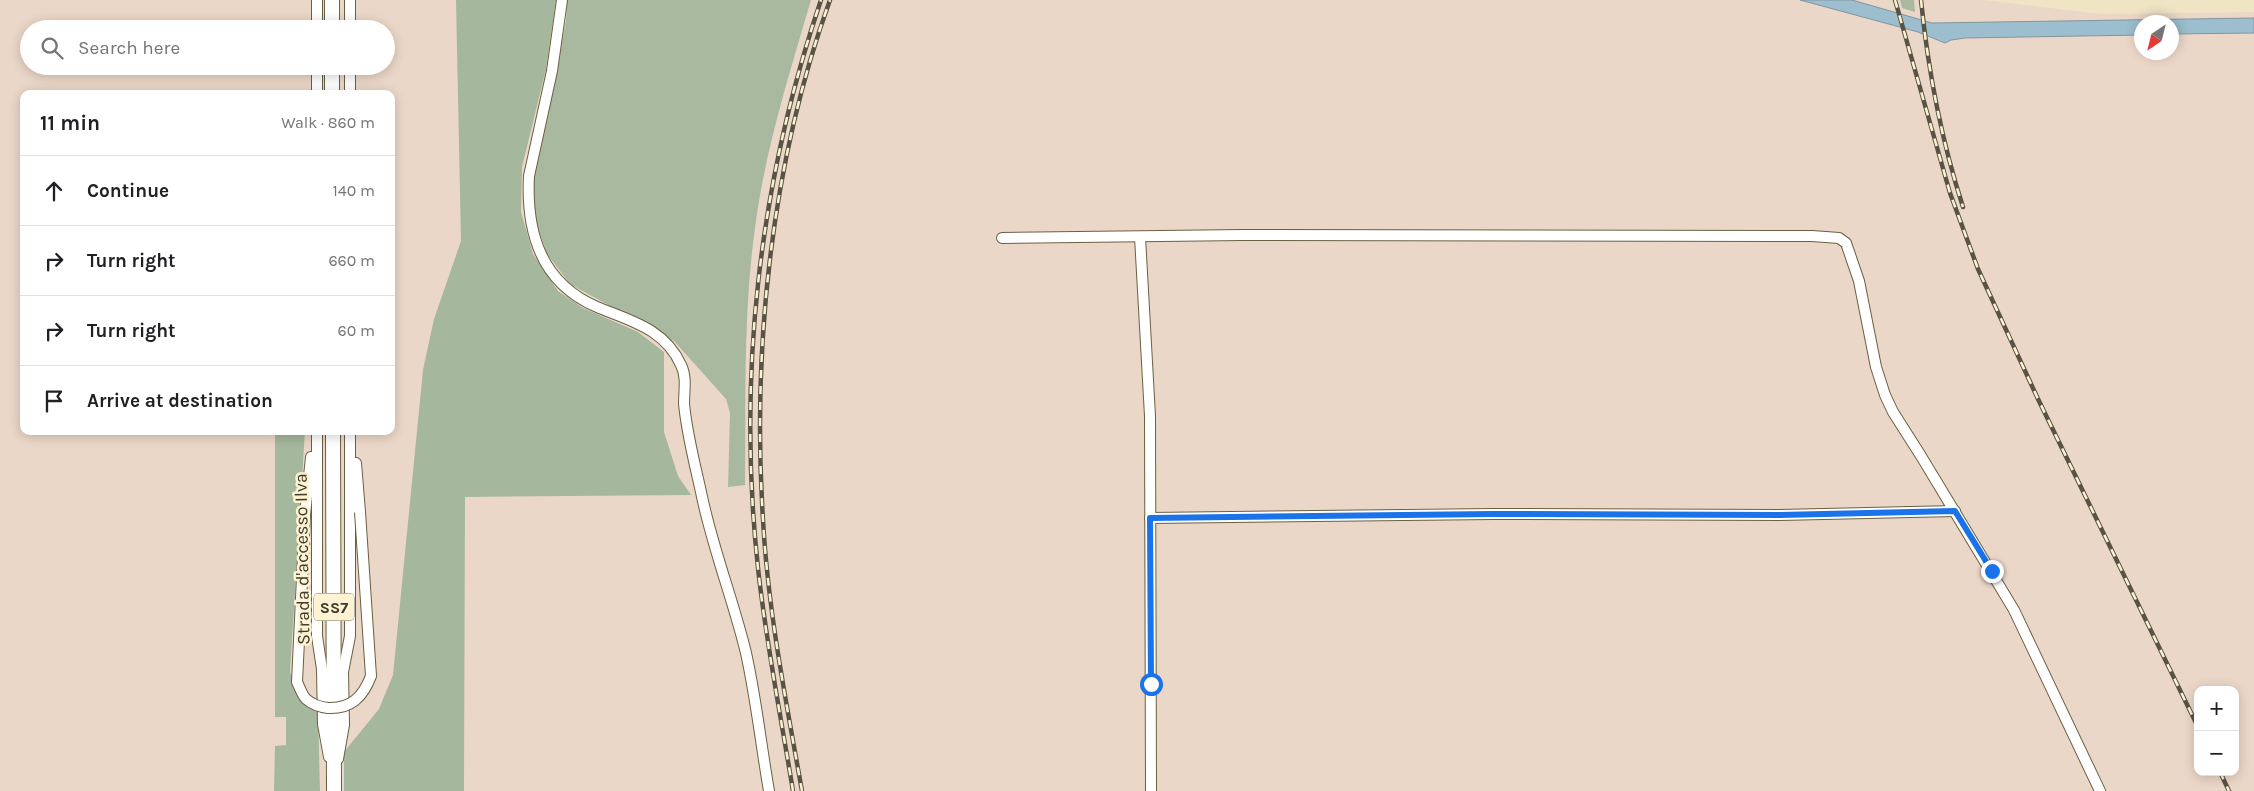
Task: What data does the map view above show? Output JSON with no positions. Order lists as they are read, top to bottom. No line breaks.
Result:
{"streets":{"main road":["SS7"],"street":["Strada d'accesso Ilva"]},"crossings":[["Strada d'accesso Ilva","SS7"]],"north":"bottom left","page":{"search":"Search here","heading":["11 min","Walk · 860 m"],"list":[["Continue","140 m"],["Turn right","660 m"],["Turn right","60 m"],"Arrive at destination"],"map_buttons":["+","−"]}}
